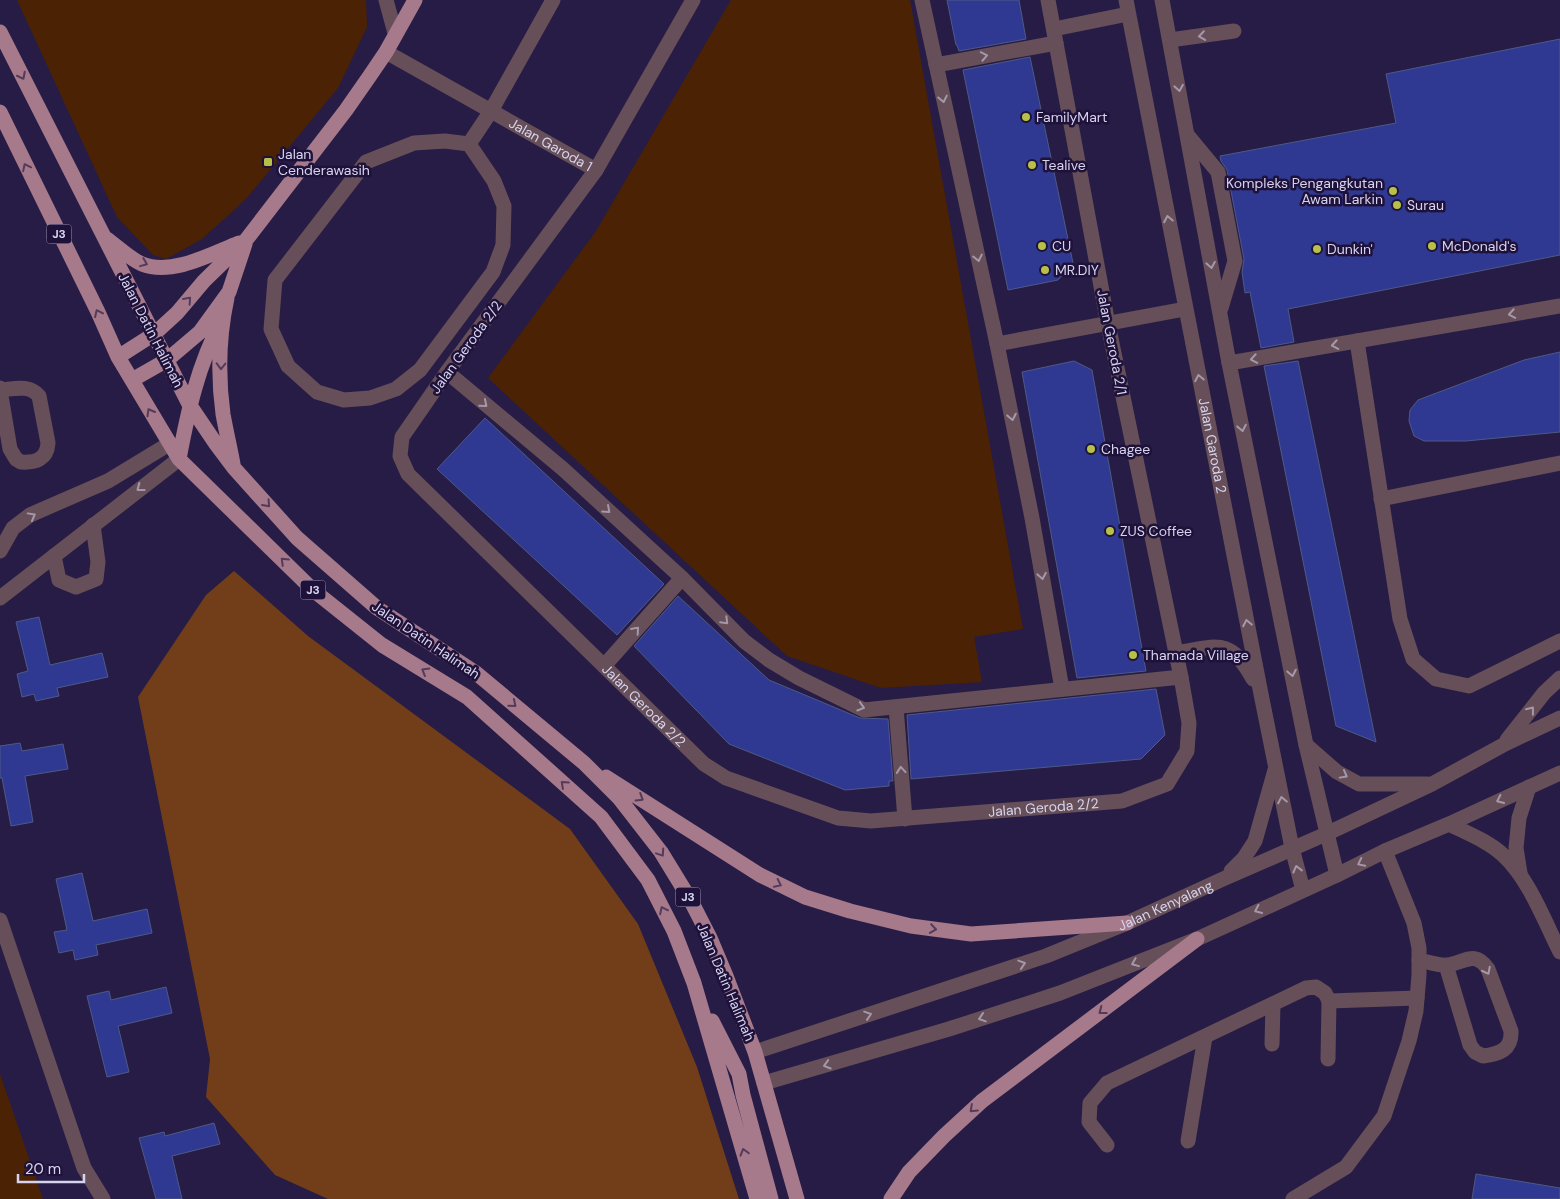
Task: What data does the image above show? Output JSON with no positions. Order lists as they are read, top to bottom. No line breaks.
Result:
{"streets":{"main road":["J3","Jalan Datin Halimah"],"street":["Jalan Garoda 1","Jalan Geroda 2/1","Jalan Geroda 2/2","Jalan Garoda 2","Jalan Kenyalang"]},"crossings":[["Jalan Garoda 1","Jalan Geroda 2/2"],["Jalan Datin Halimah","Jalan Kenyalang"],["Jalan Geroda 2/1","Jalan Geroda 2/2"],["Jalan Garoda 2","Jalan Kenyalang"]],"places":{"other":["FamilyMart","Tealive","Kompleks Pengangkutan Awam Larkin","Surau","CU","McDonald's","Dunkin'","MR.DIY","Chagee","ZUS Coffee","Thamada Village"],"transit":["Jalan Cenderawasih"]},"scale_bar":"20 m"}
